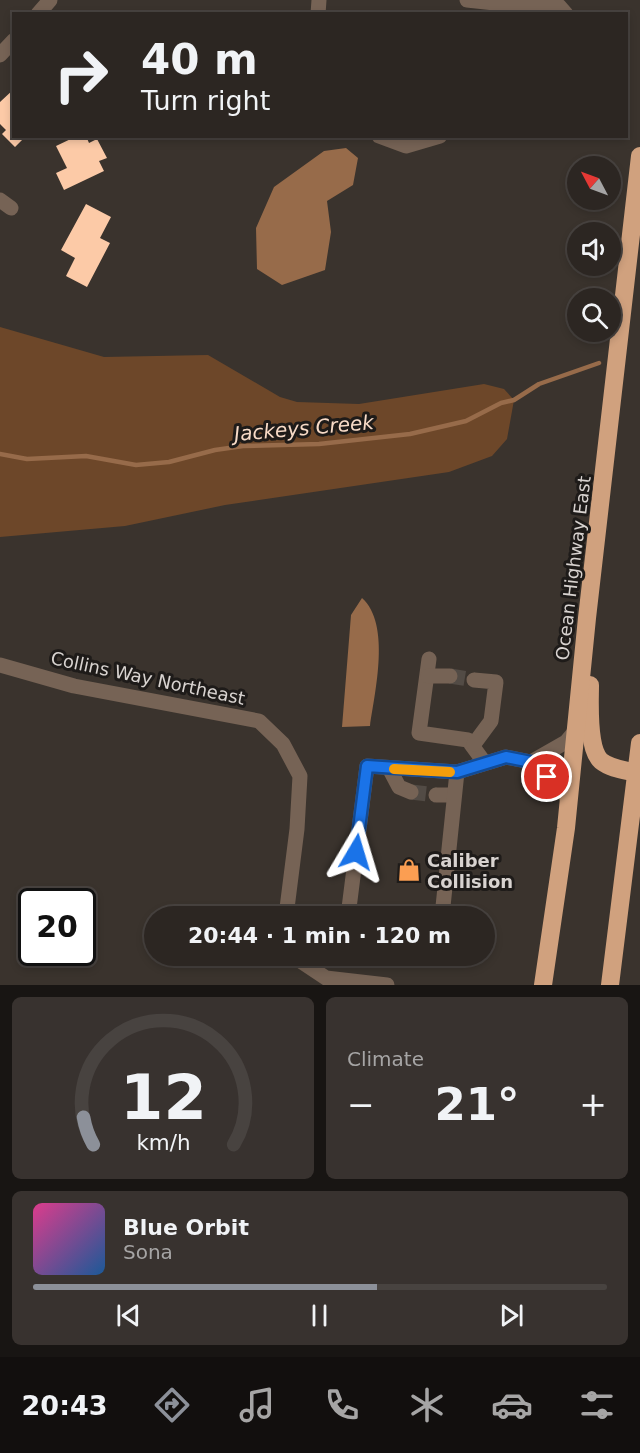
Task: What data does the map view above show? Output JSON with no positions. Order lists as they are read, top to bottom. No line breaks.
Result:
{"streets":{"highway":["Ocean Highway East"],"street":["Collins Way Northeast"]},"water":["Jackeys Creek"],"places":{"shop":["Caliber Collision"]},"north":"top left","page":{"turn":["40 m","Turn right"],"limit":"20","trip":"20:44 · 1 min · 120 m","tile":"Climate","heat":["−","21°","+"],"song":["Blue Orbit","Sona"],"tabs":"20:43","gauge":["12","km/h"]}}
